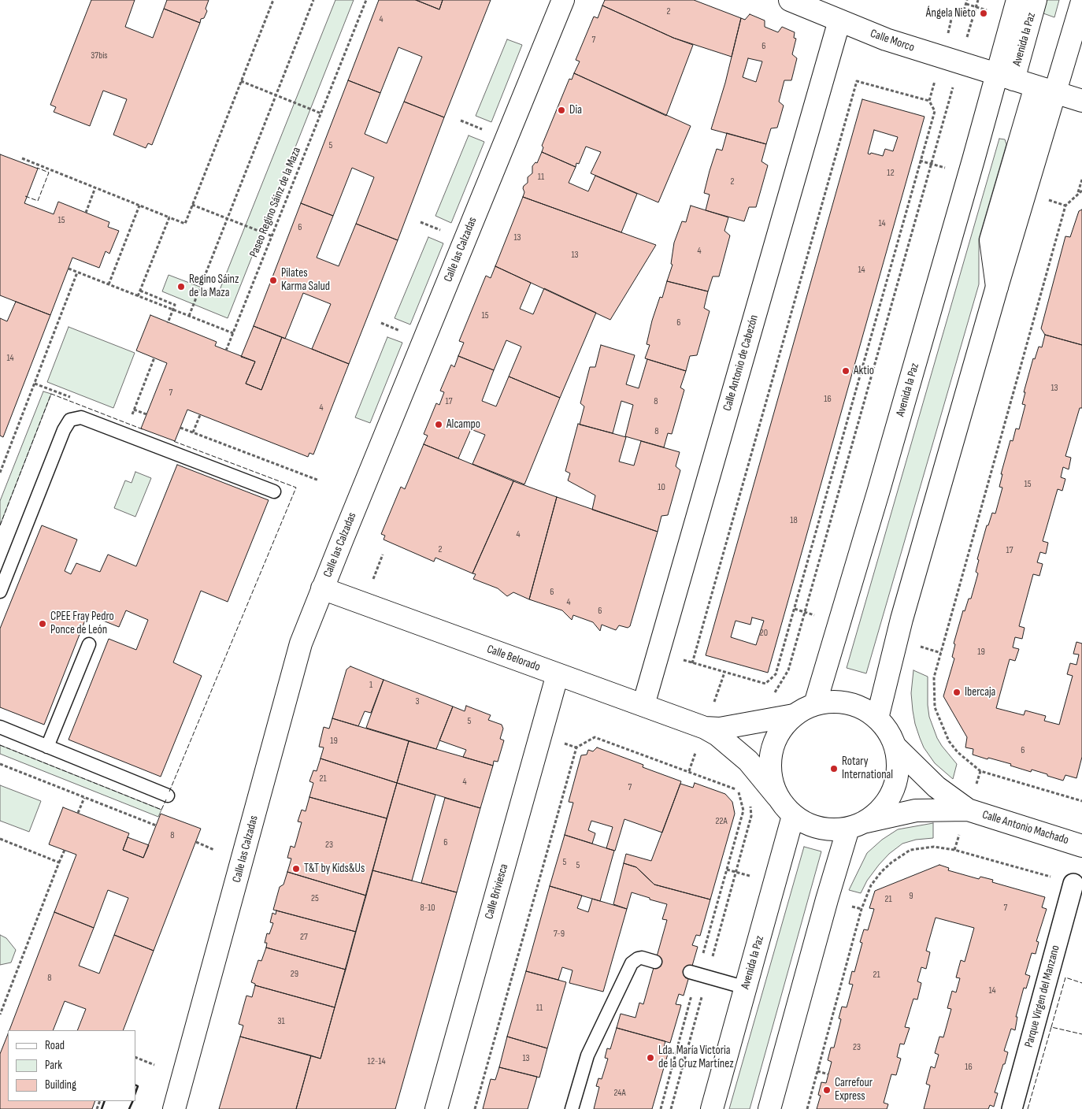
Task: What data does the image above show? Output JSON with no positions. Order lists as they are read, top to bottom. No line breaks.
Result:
{"streets":{"street":["Avenida la Paz","Calle Morco","Calle las Calzadas","Calle Antonio de Cabezón","Calle Belorado","Calle Antonio Machado","Calle Briviesca","Parque Virgen del Manzano"],"path":["Paseo Regino Sáinz de la Maza"]},"crossings":[["Avenida la Paz","Calle Morco"],["Avenida la Paz","Calle Belorado"],["Avenida la Paz","Calle Antonio Machado"],["Calle Morco","Calle Antonio de Cabezón"],["Calle las Calzadas","Calle Belorado"],["Calle Antonio de Cabezón","Calle Belorado"],["Calle Belorado","Calle Antonio Machado"],["Calle Belorado","Calle Briviesca"]],"places":["Ángela Nieto","Dia","Pilates Karma Salud","Regino Sáinz de la Maza","Aktio","Alcampo","CPEE Fray Pedro Ponce de León","Ibercaja","Rotary International","T&T by Kids&Us","Lda. María Victoria de la Cruz Martínez","Carrefour Express"],"house_numbers":["2","4","7","6","37bis","5","12","11","2","15","14","6","13","4","13","14","15","6","14","13","7","16","17","8","4","8","15","10","18","4","2","17","6","4","6","20","19","1","3","5","19","6","21","4","7","22A","8","6","23","5","5","9","25","21","8-10","7","7-9","27","29","21","8","14","11","31","23","13","12-14","16","24A"],"legend":["Road","Park","Building"]}
